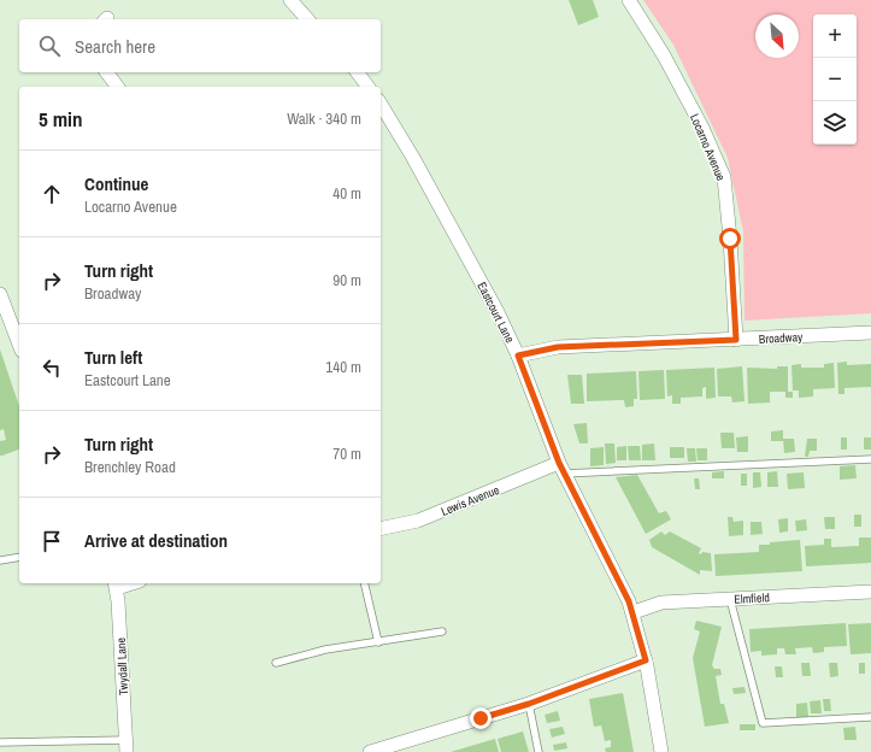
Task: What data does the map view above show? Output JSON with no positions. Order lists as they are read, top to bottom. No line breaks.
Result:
{"streets":{"street":["Locarno Avenue","Eastcourt Lane","Broadway","Lewis Avenue","Elmfield","Twydall Lane"]},"crossings":[["Locarno Avenue","Broadway"],["Eastcourt Lane","Broadway"],["Eastcourt Lane","Lewis Avenue"],["Eastcourt Lane","Elmfield"]],"north":"bottom right","page":{"map_buttons":["+","−"],"search":"Search here","heading":["5 min","Walk · 340 m"],"list":[["Continue","Locarno Avenue","40 m"],["Turn right","Broadway","90 m"],["Turn left","Eastcourt Lane","140 m"],["Turn right","Brenchley Road","70 m"],"Arrive at destination"]}}
